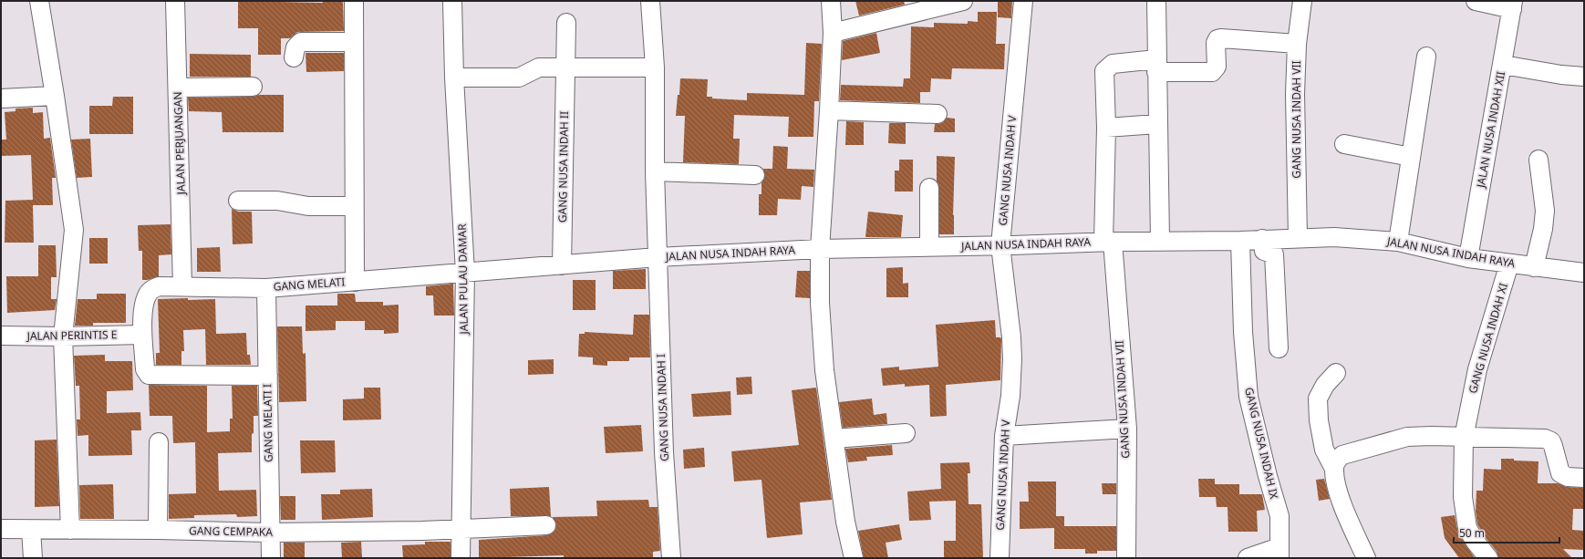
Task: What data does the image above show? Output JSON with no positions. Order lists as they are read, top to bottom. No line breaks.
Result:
{"streets":{"street":["GANG NUSA INDAH VII","JALAN NUSA INDAH XII","JALAN PERJUANGAN","GANG NUSA INDAH II","GANG NUSA INDAH V","JALAN NUSA INDAH RAYA","JALAN PULAU DAMAR","GANG MELATI","JALAN PERINTIS E","GANG NUSA INDAH XI","GANG NUSA INDAH I","GANG MELATI I","GANG NUSA INDAH IX","GANG CEMPAKA"]},"crossings":[["GANG NUSA INDAH VII","JALAN NUSA INDAH RAYA"],["JALAN NUSA INDAH XII","JALAN NUSA INDAH RAYA"],["JALAN PERJUANGAN","GANG MELATI"],["GANG NUSA INDAH II","JALAN NUSA INDAH RAYA"],["GANG NUSA INDAH V","JALAN NUSA INDAH RAYA"],["JALAN NUSA INDAH RAYA","JALAN PULAU DAMAR"],["JALAN NUSA INDAH RAYA","GANG MELATI"],["JALAN NUSA INDAH RAYA","GANG NUSA INDAH XI"],["JALAN NUSA INDAH RAYA","GANG NUSA INDAH I"],["JALAN NUSA INDAH RAYA","GANG NUSA INDAH IX"],["JALAN PULAU DAMAR","GANG MELATI"],["JALAN PULAU DAMAR","GANG CEMPAKA"],["GANG MELATI","JALAN PERINTIS E"],["GANG MELATI","GANG MELATI I"],["GANG MELATI I","GANG CEMPAKA"]],"scale_bar":"50 m"}
